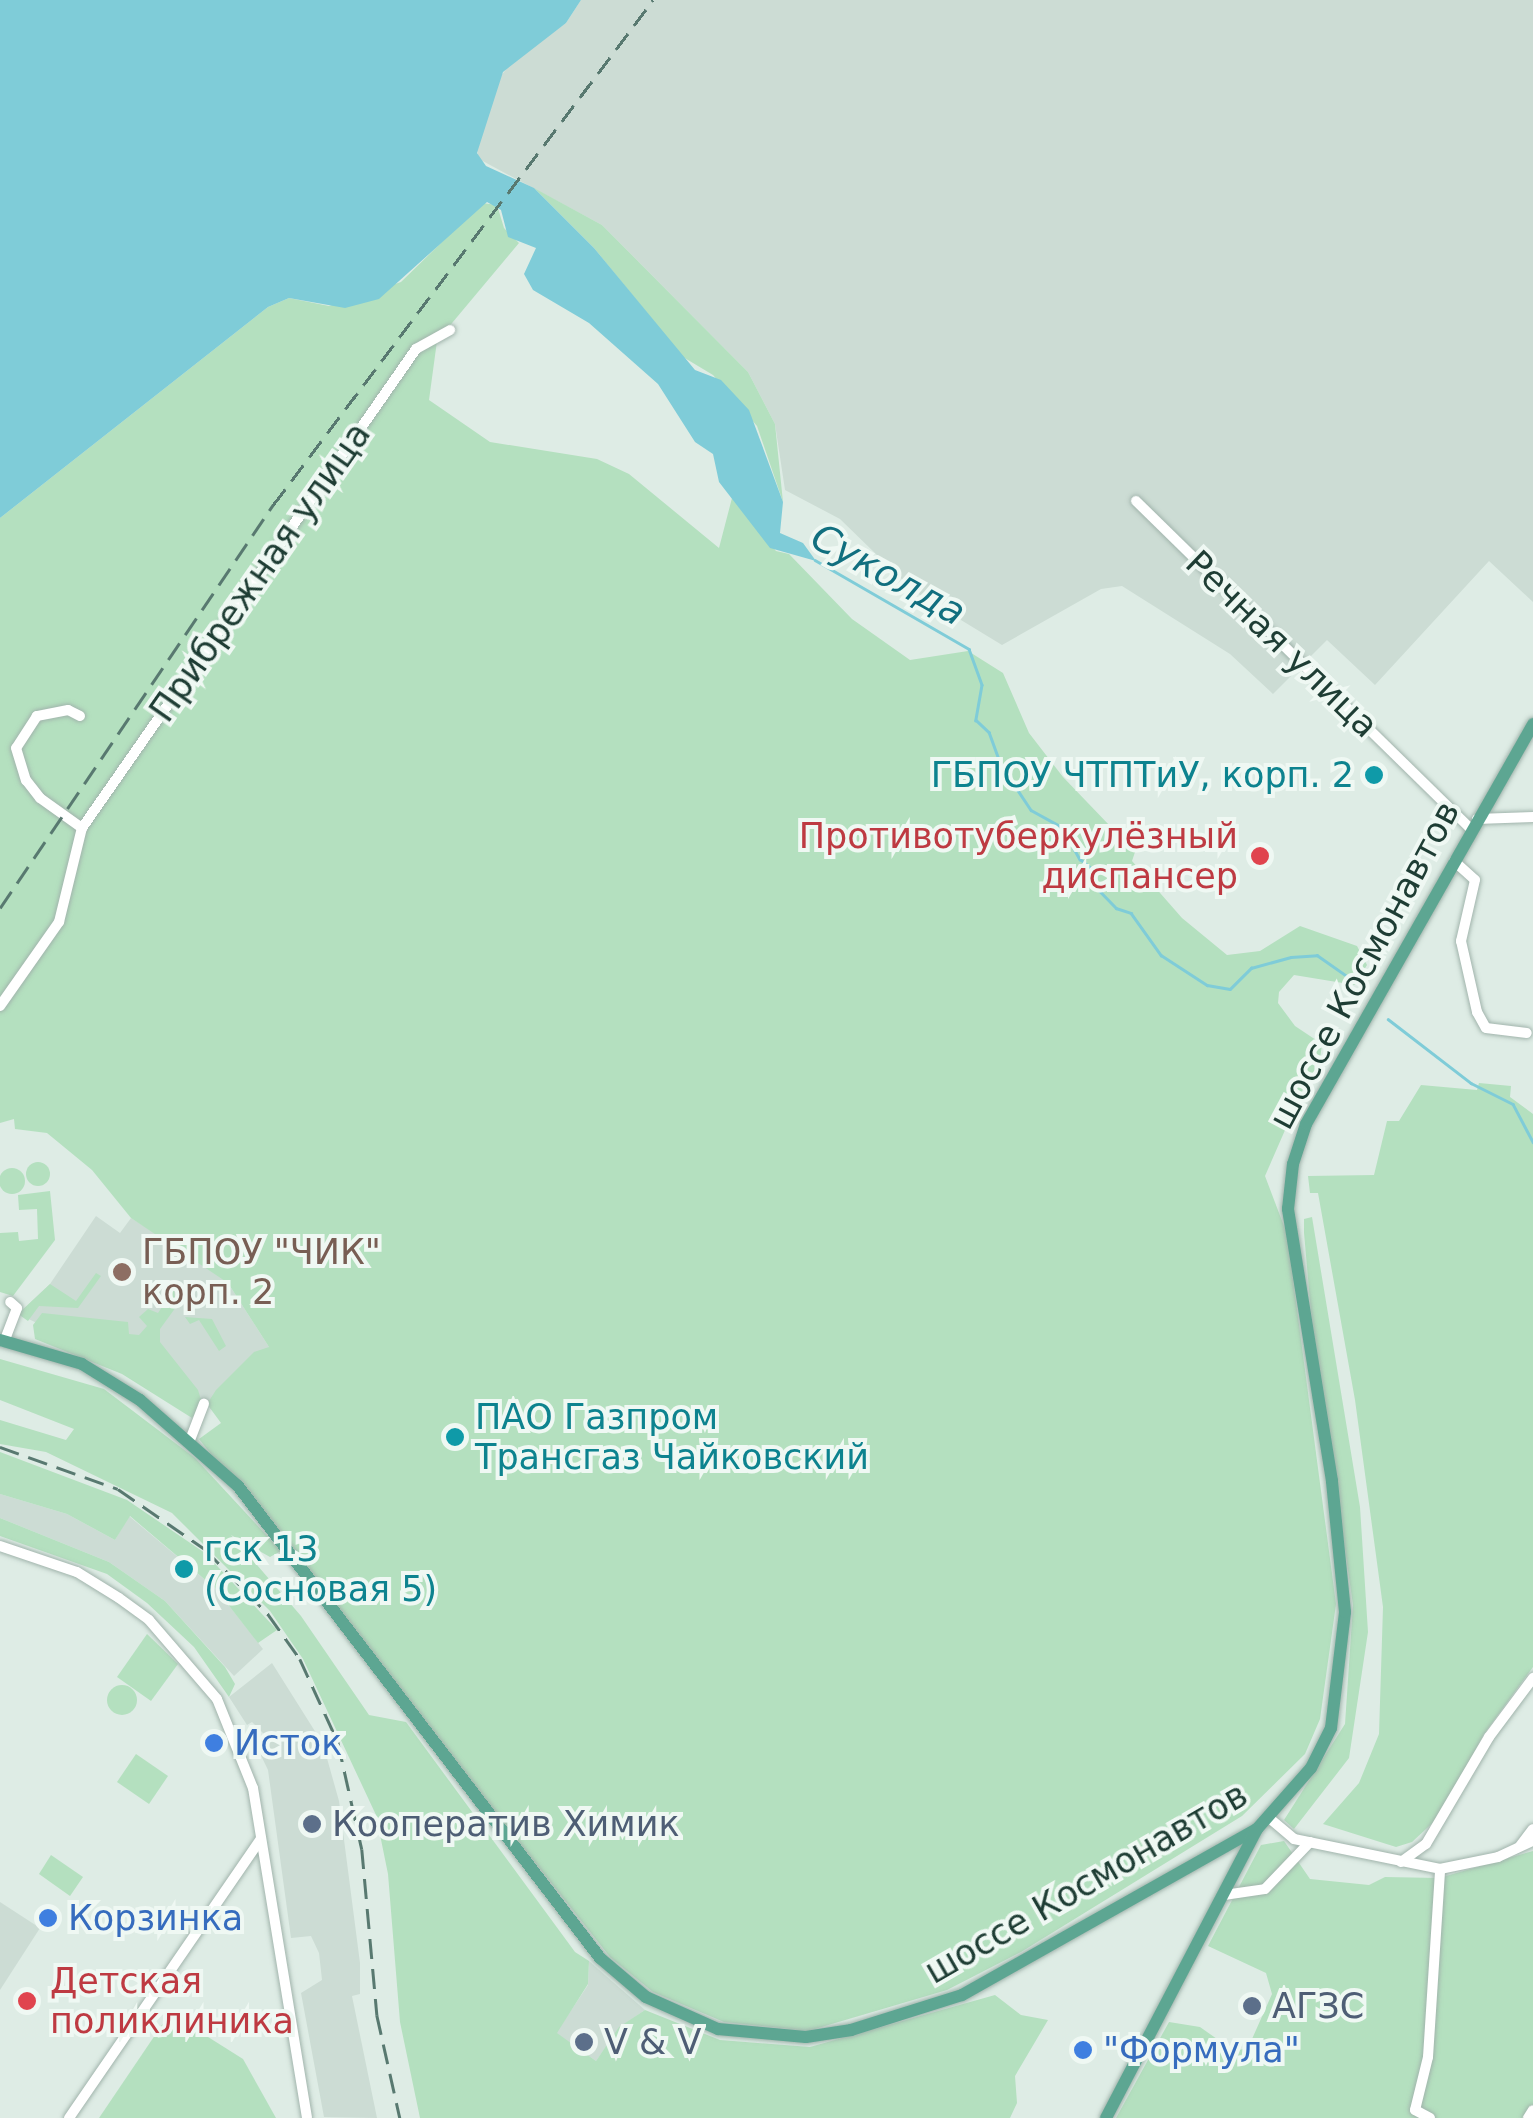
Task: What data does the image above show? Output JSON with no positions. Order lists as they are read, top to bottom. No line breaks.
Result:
{"streets":{"main road":["шоссе Космонавтов"],"street":["Прибрежная улица","Речная улица"]},"crossings":[["Речная улица","шоссе Космонавтов"]],"water":["Суколда"],"places":["ГБПОУ ЧТПТиУ, корп. 2","Противотуберкулёзный диспансер","ГБПОУ \"ЧИК\" корп. 2","ПАО Газпром Трансгаз Чайковский","гск 13 (Сосновая 5)","Исток","Кооператив Химик","Корзинка","Детская поликлиника","АГЗС","V & V","\"Формула\""]}
